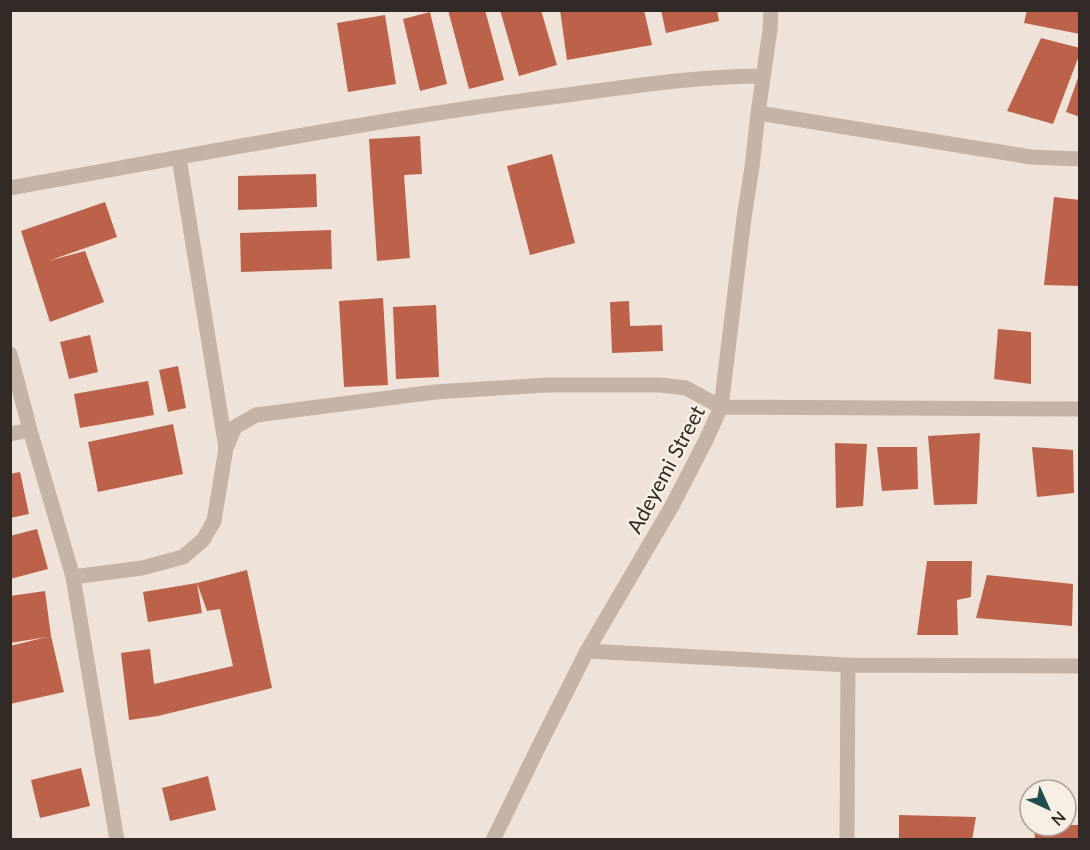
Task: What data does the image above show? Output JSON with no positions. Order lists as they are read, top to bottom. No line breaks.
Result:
{"streets":{"street":["Adeyemi Street"]},"north":"bottom right"}
